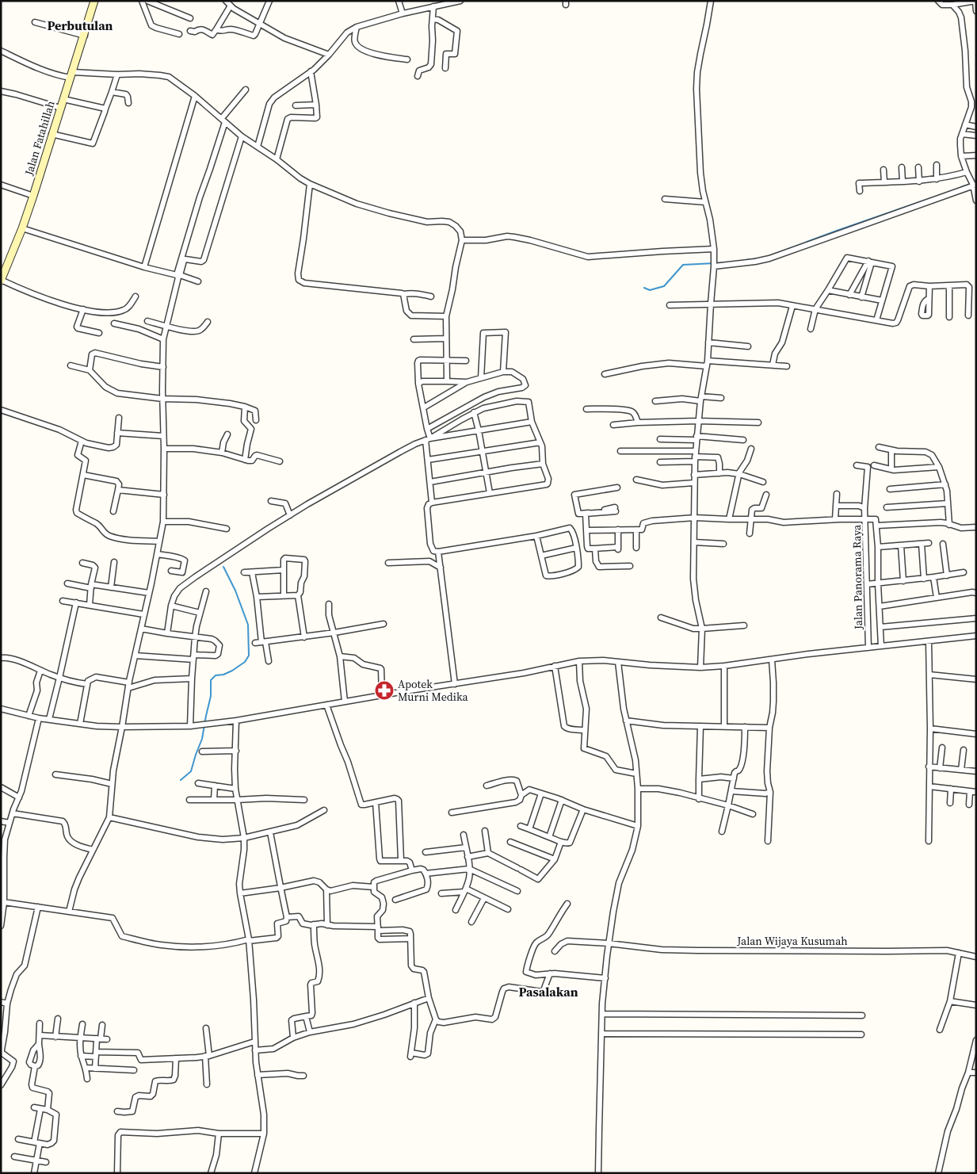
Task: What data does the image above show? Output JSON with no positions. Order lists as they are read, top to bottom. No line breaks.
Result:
{"streets":{"street":["Jalan Fatahillah","Jalan Panorama Raya","Jalan Wijaya Kusumah"]},"districts":["Perbutulan","Pasalakan"],"places":{"pharmacy":["Apotek Murni Medika"]}}
